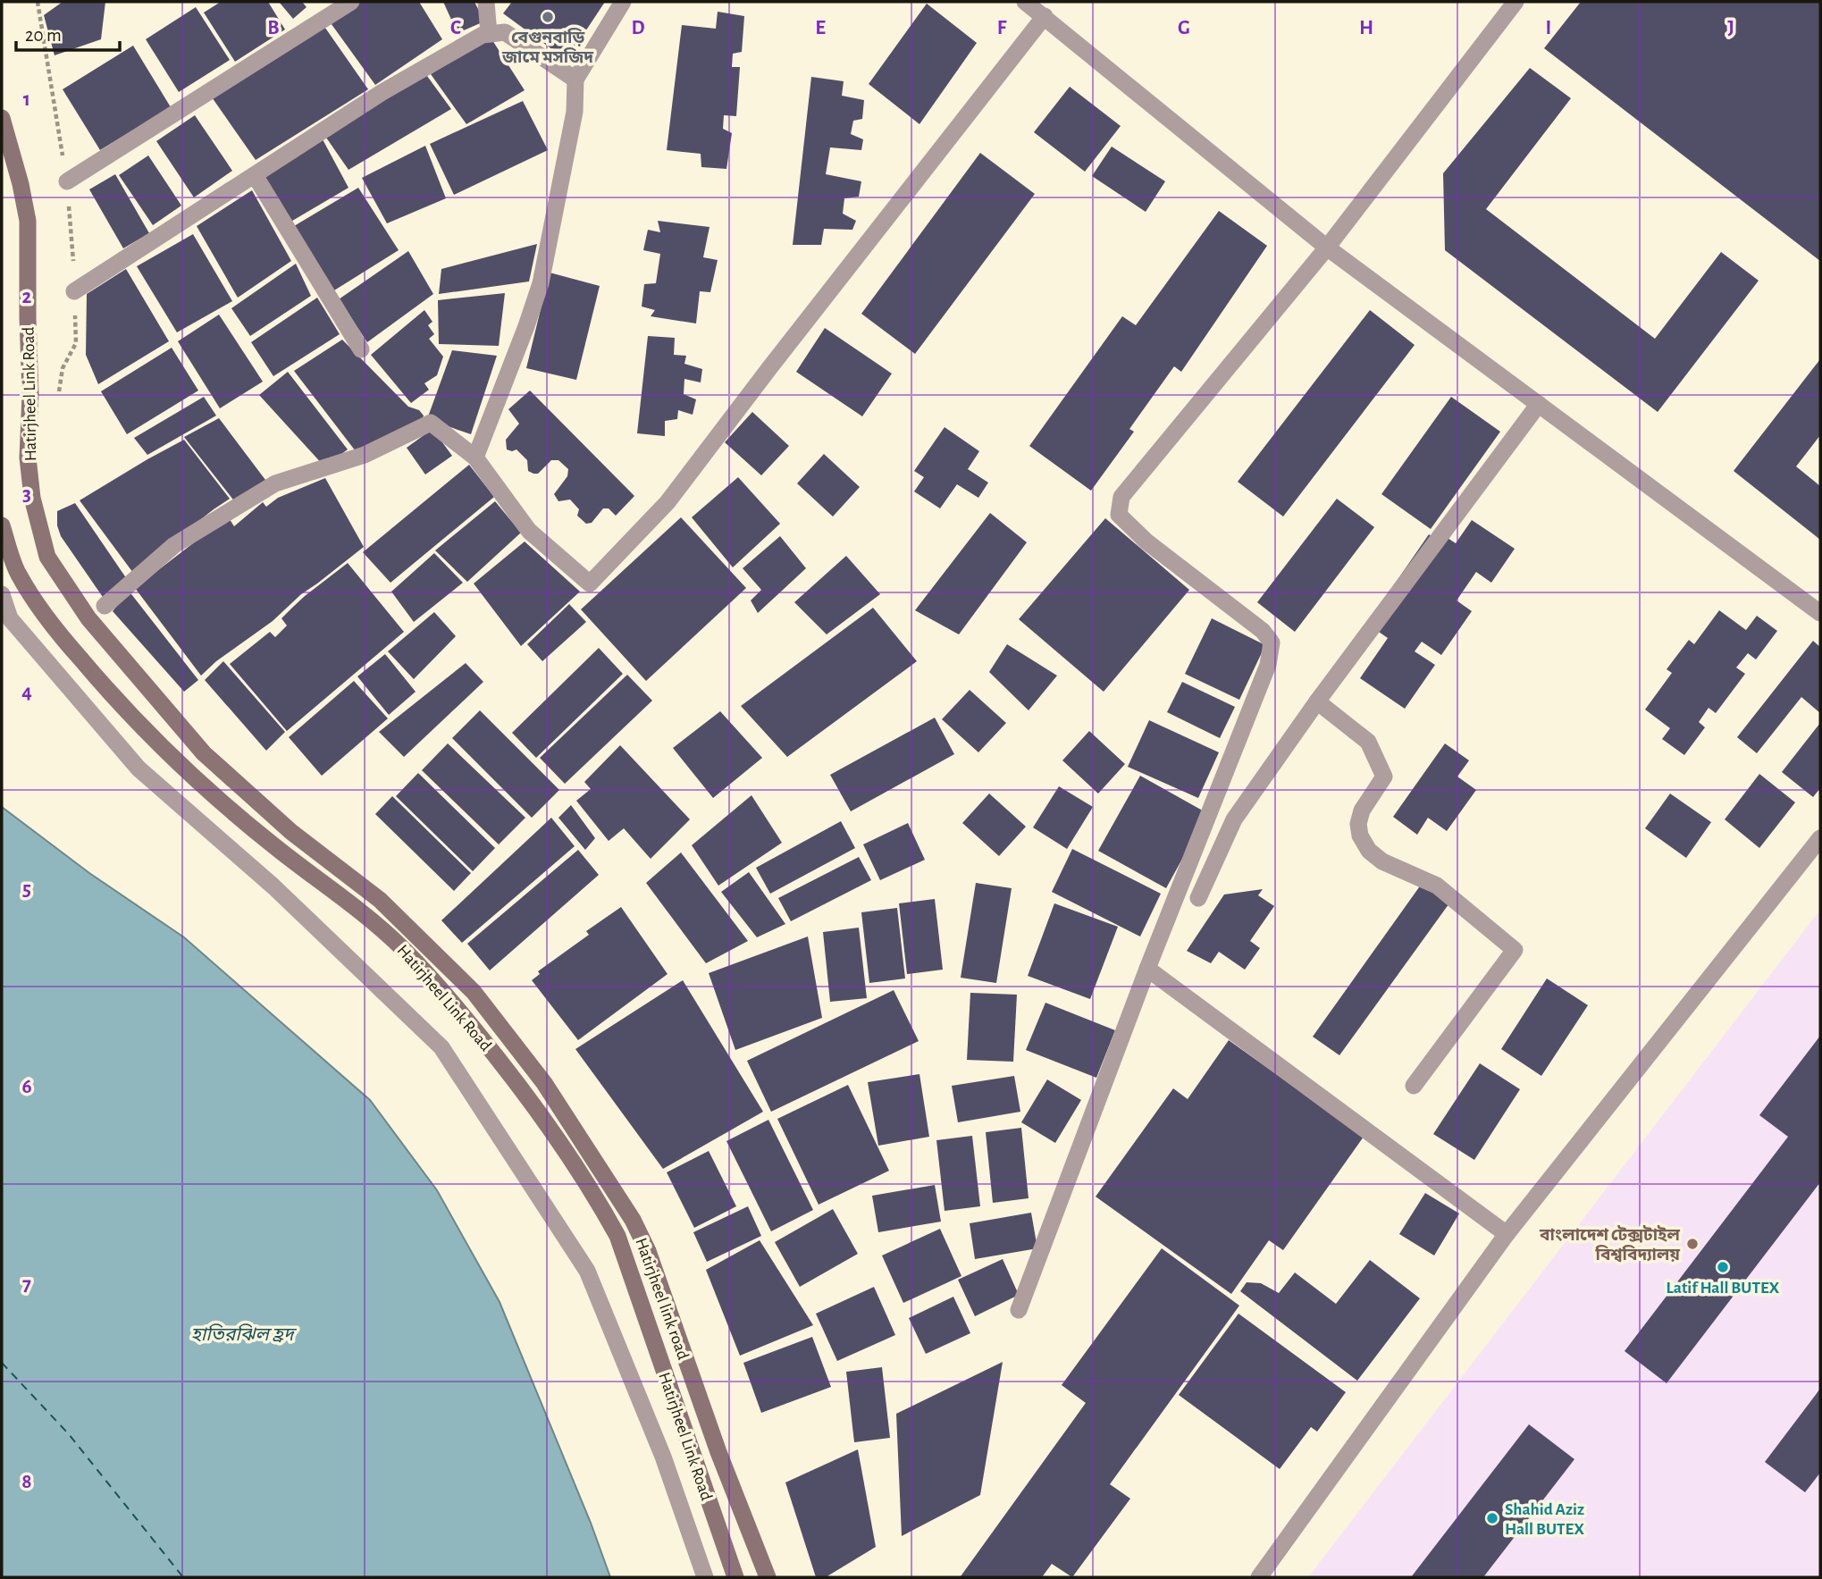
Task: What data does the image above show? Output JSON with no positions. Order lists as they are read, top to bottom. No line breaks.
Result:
{"streets":{"main road":["Hatirjheel Link Road","Hatirjheel link road"]},"crossings":[["Hatirjheel Link Road","Hatirjheel link road"]],"water":["হাতিরঝিল হ্রদ"],"places":["বেগুনবাড়ি জামে মসজিদ","বাংলাদেশ টেক্সটাইল বিশ্ববিদ্যালয়","Latif Hall BUTEX","Shahid Aziz Hall BUTEX"],"scale_bar":"20 m","grid":{"columns":["B","C","D","E","F","G","H","I","J"],"rows":["1","2","3","4","5","6","7","8"]}}
